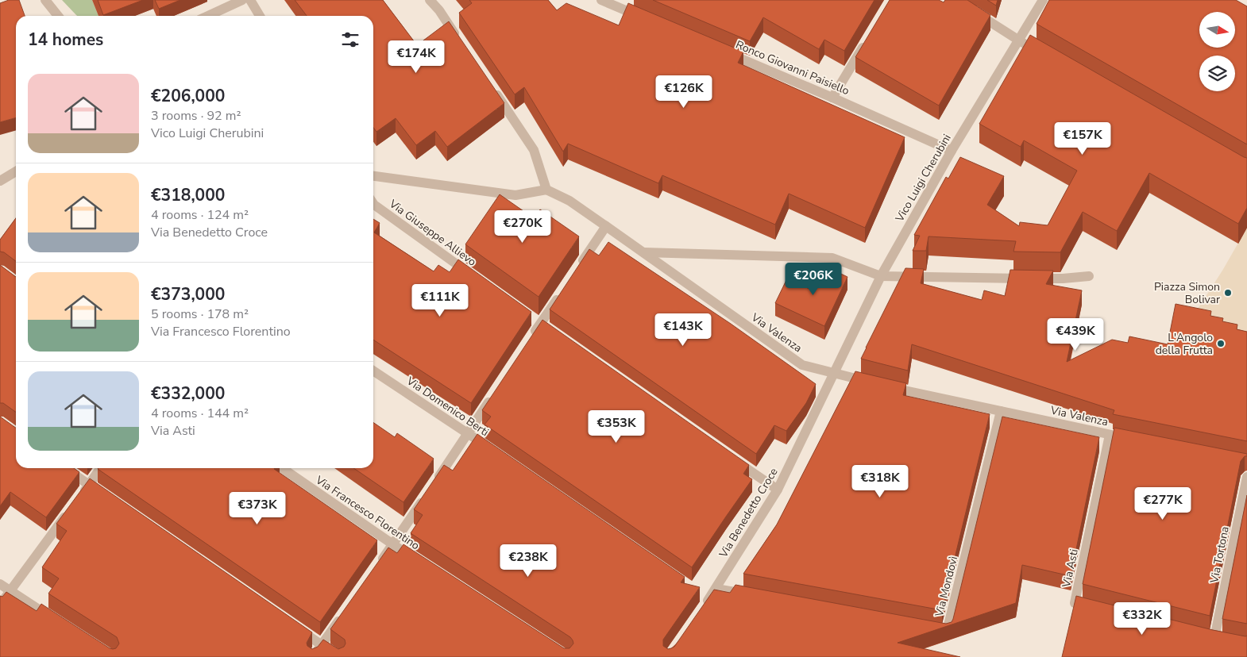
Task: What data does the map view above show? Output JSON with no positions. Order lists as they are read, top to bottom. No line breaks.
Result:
{"streets":{"street":["Ronco Giovanni Paisiello","Vico Luigi Cherubini","Via Giuseppe Allievo","Via Valenza","Via Domenico Berti","Via Francesco Florentino","Via Benedetto Croce","Via Tortona","Via Asti","Via Mondovì"]},"crossings":[["Ronco Giovanni Paisiello","Vico Luigi Cherubini"],["Vico Luigi Cherubini","Via Valenza"],["Vico Luigi Cherubini","Via Benedetto Croce"],["Via Valenza","Via Benedetto Croce"],["Via Valenza","Via Asti"],["Via Valenza","Via Mondovì"]],"places":["Piazza Simon Bolivar","L'Angolo della Frutta"],"north":"right","page":{"heading":"14 homes","price":["€174K","€126K","€157K","€270K","€206K","€111K","€143K","€439K","€353K","€318K","€277K","€373K","€238K","€332K"],"list":[{"name":"€206,000","note":"3 rooms · 92 m² · Vico Luigi Cherubini"},{"name":"€318,000","note":"4 rooms · 124 m² · Via Benedetto Croce"},{"name":"€373,000","note":"5 rooms · 178 m² · Via Francesco Florentino"},{"name":"€332,000","note":"4 rooms · 144 m² · Via Asti"}]}}
